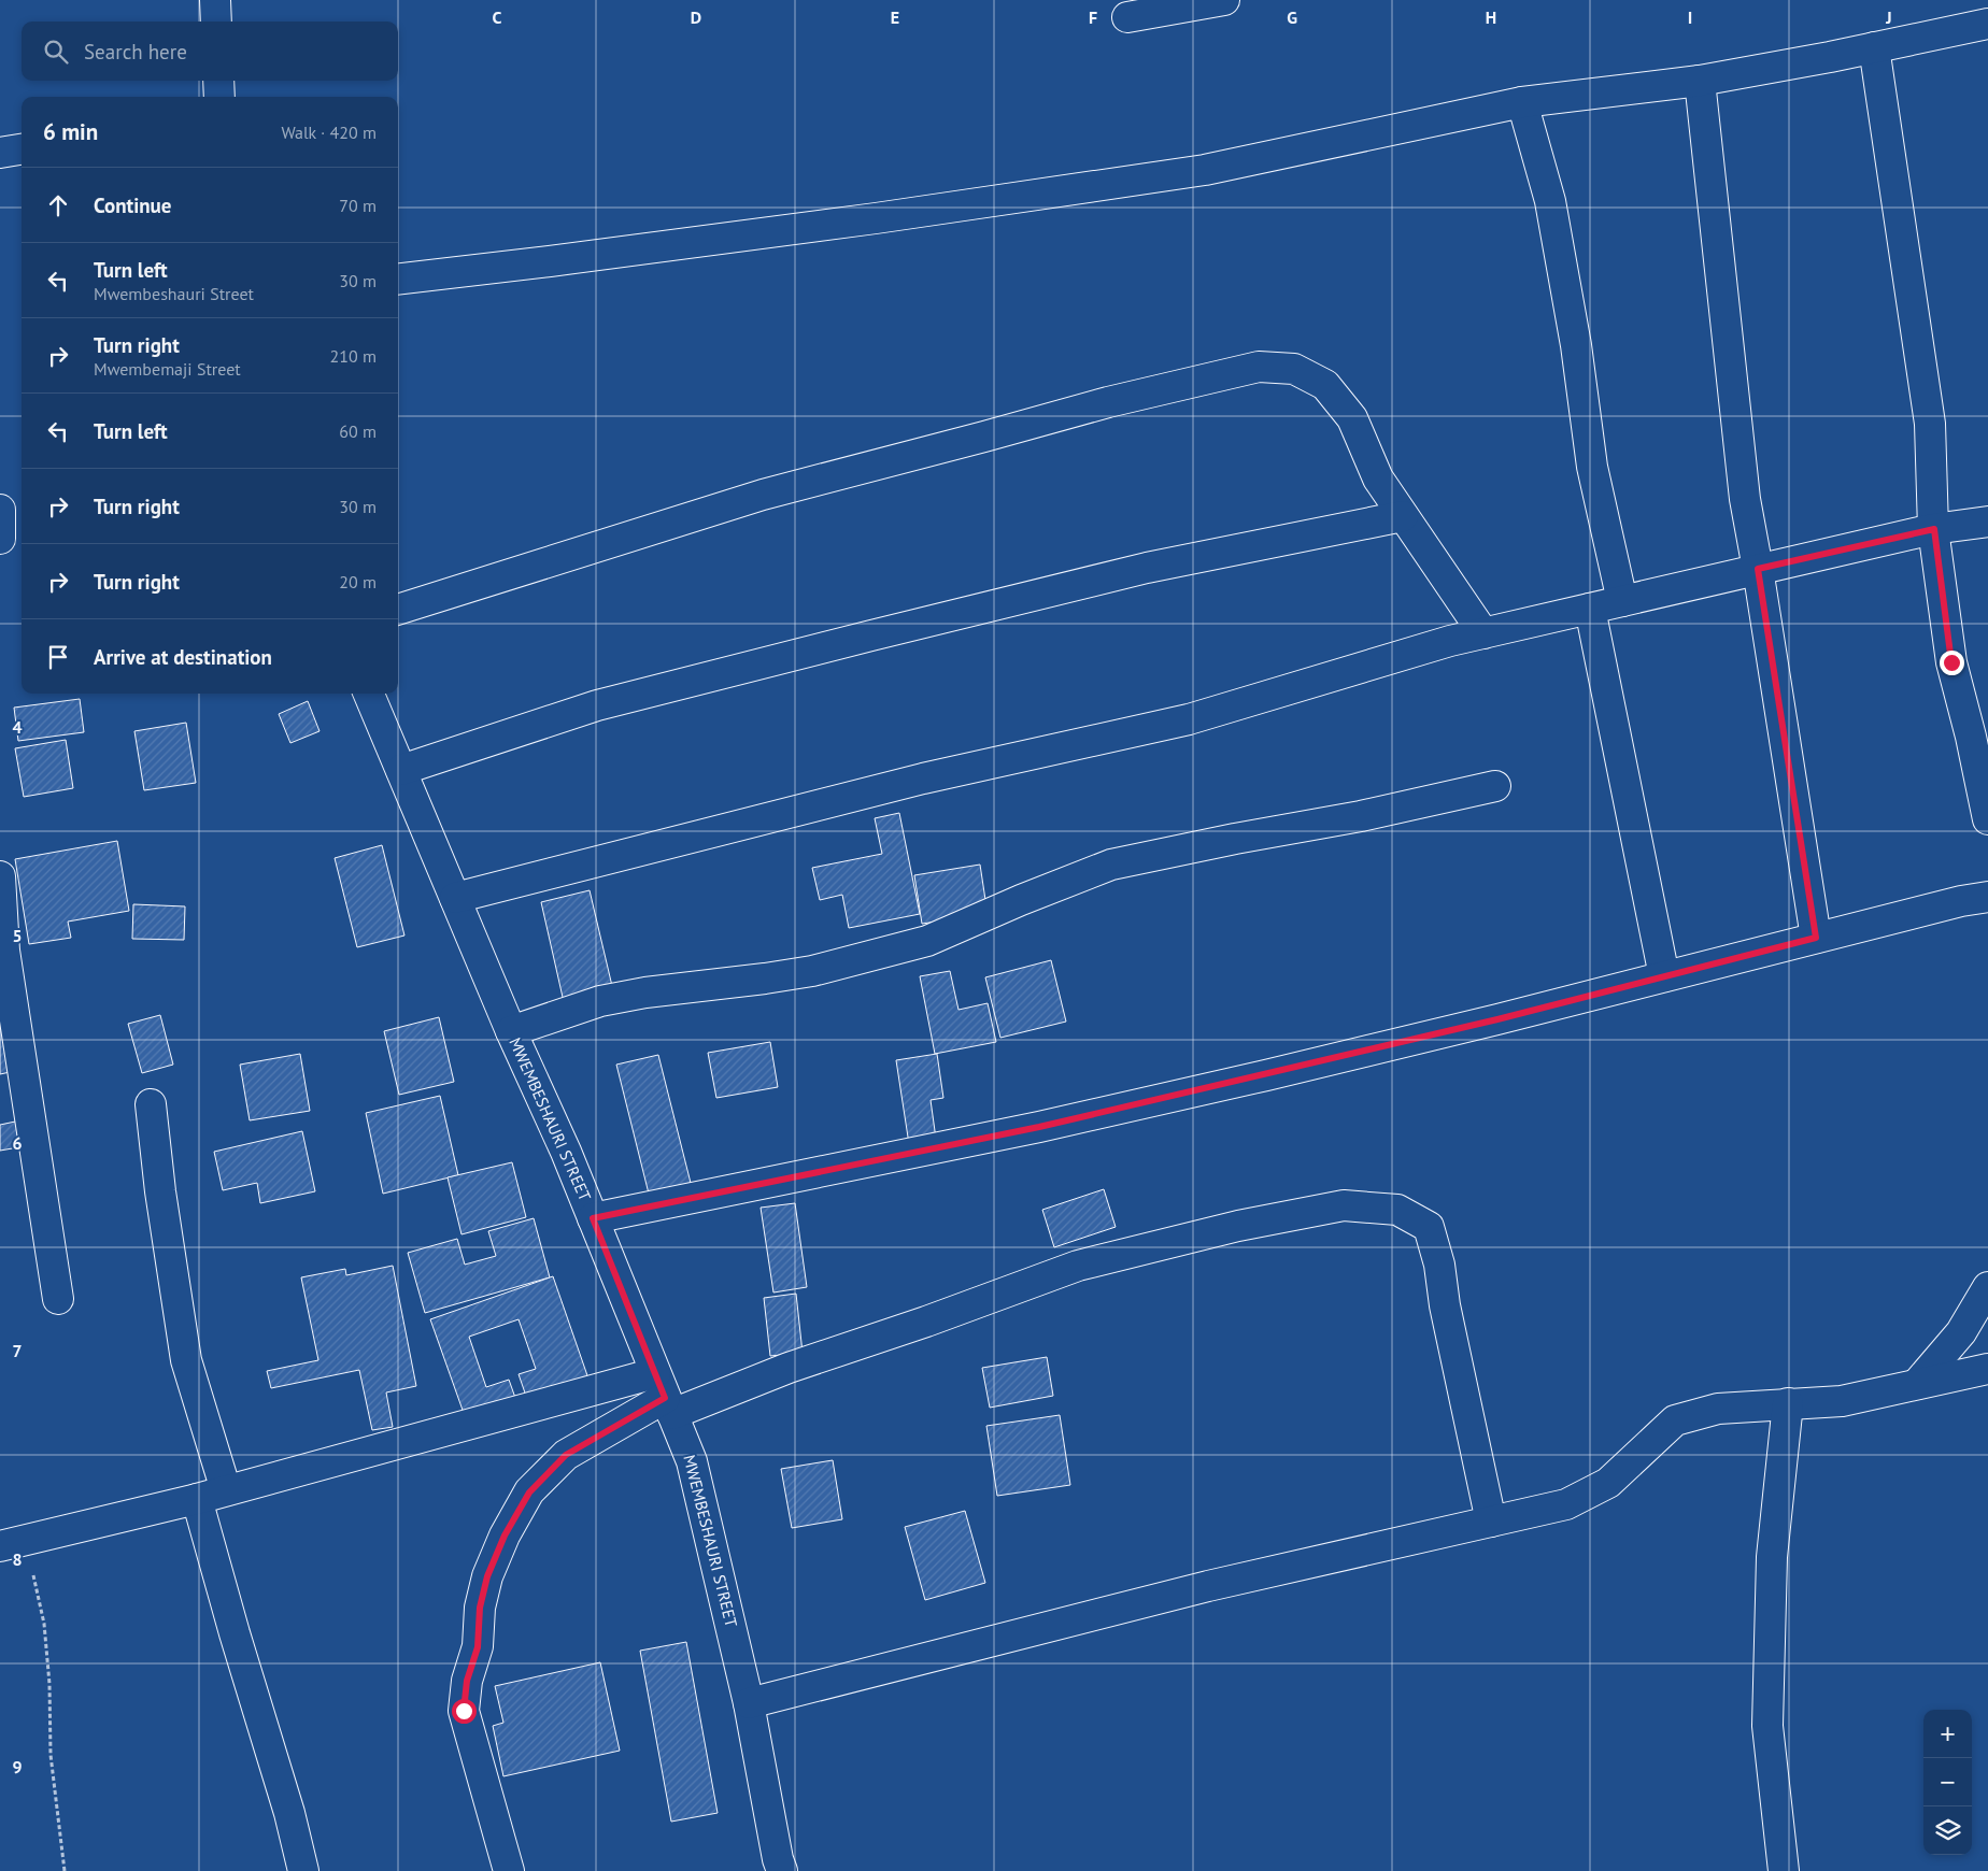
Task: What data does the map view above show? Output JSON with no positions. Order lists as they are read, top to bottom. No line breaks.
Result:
{"streets":{"street":["MWEMBESHAURI STREET"]},"page":{"search":"Search here","heading":["6 min","Walk · 420 m"],"list":[["Continue","70 m"],["Turn left","Mwembeshauri Street","30 m"],["Turn right","Mwembemaji Street","210 m"],["Turn left","60 m"],["Turn right","30 m"],["Turn right","20 m"],"Arrive at destination"],"map_buttons":["+","−"]},"grid":{"columns":["C","D","E","F","G","H","I","J"],"rows":["4","5","6","7","8","9"]}}
